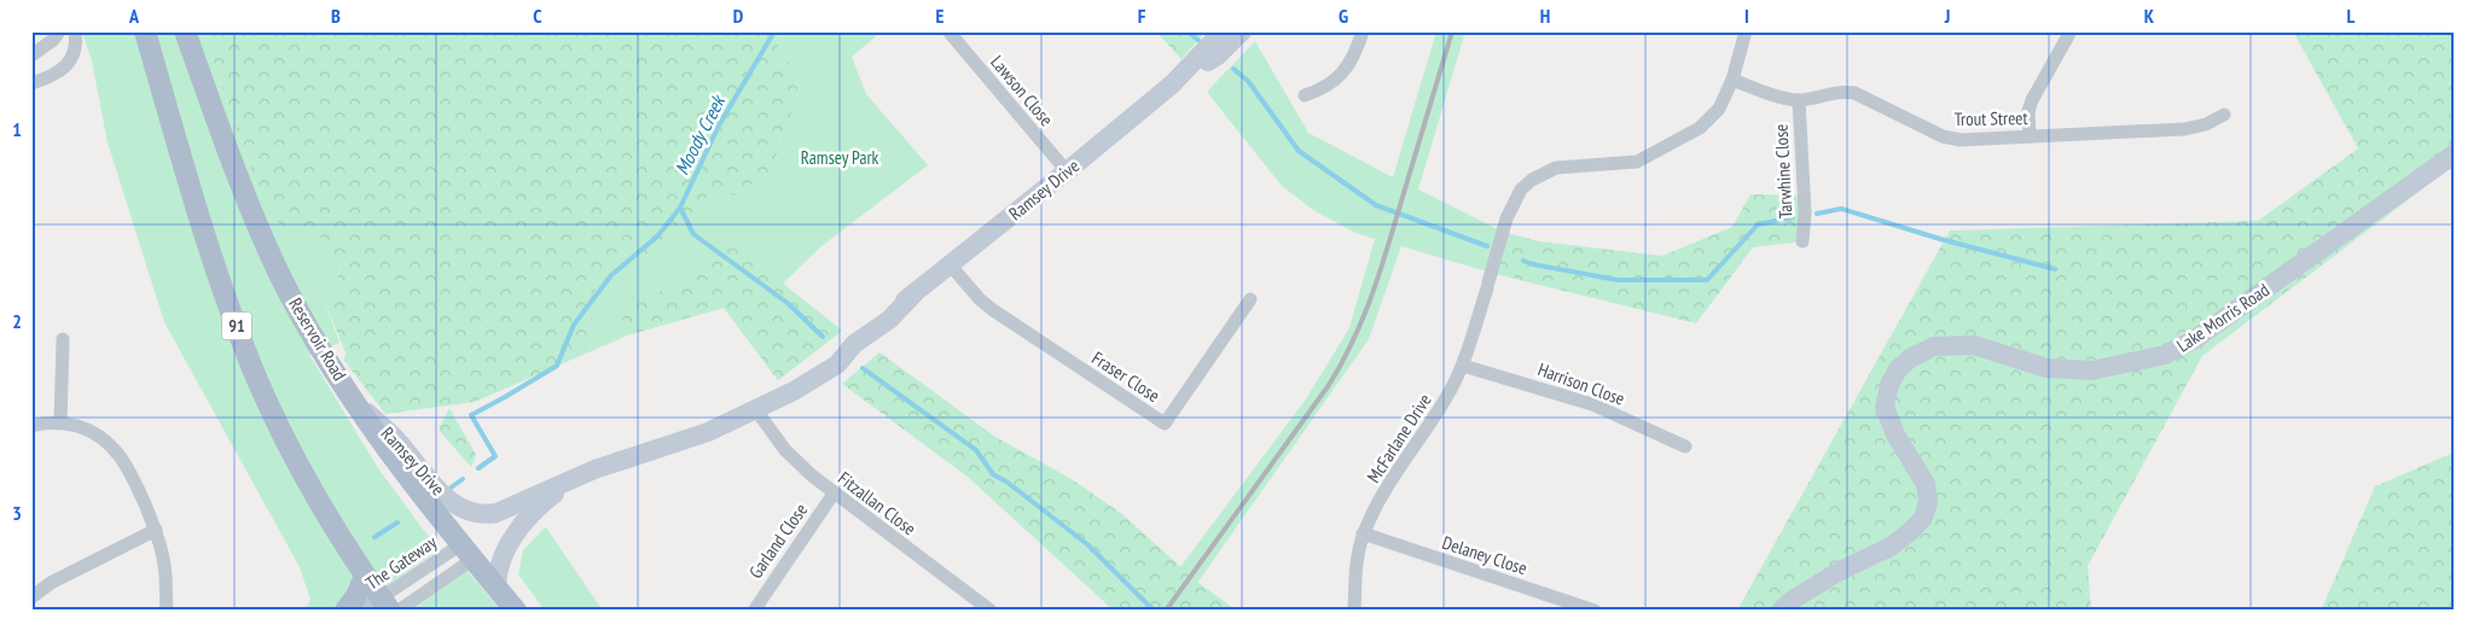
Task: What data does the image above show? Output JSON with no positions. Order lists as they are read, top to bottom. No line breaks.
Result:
{"streets":{"main road":["Ramsey Drive","Lake Morris Road","91","Reservoir Road"],"street":["Lawson Close","Trout Street","Tarwhine Close","Fraser Close","Harrison Close","McFarlane Drive","Fitzallan Close","Garland Close","Delaney Close","The Gateway"]},"crossings":[["Lawson Close","Ramsey Drive"],["Trout Street","Tarwhine Close"],["Trout Street","McFarlane Drive"],["Ramsey Drive","Reservoir Road"],["Ramsey Drive","Fraser Close"],["Ramsey Drive","Fitzallan Close"],["91","The Gateway"],["Reservoir Road","The Gateway"],["Harrison Close","McFarlane Drive"],["McFarlane Drive","Delaney Close"],["Fitzallan Close","Garland Close"]],"water":["Moody Creek"],"parks":["Ramsey Park"],"grid":{"columns":["A","B","C","D","E","F","G","H","I","J","K","L"],"rows":["1","2","3"]}}
